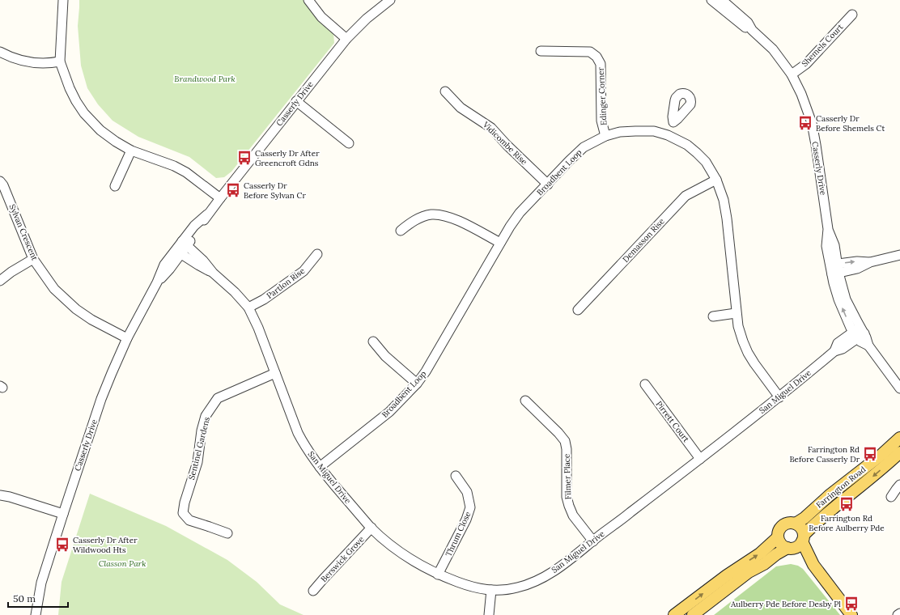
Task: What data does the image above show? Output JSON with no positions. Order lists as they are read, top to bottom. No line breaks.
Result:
{"streets":{"main road":["Farrington Road"],"street":["Shemels Court","Edinger Corner","Casserly Drive","Vidicombe Rise","Broadbent Loop","Sylvan Crescent","Demasson Rise","Partlon Rise","San Miguel Drive","Pirrett Court","Sentinel Gardens","Filmer Place","Thrum Close","Berswick Grove"]},"crossings":[["Shemels Court","Casserly Drive"],["Edinger Corner","Broadbent Loop"],["Casserly Drive","Sylvan Crescent"],["Casserly Drive","San Miguel Drive"],["Vidicombe Rise","Broadbent Loop"],["Broadbent Loop","Demasson Rise"],["Broadbent Loop","San Miguel Drive"],["Partlon Rise","San Miguel Drive"],["San Miguel Drive","Pirrett Court"],["San Miguel Drive","Sentinel Gardens"],["San Miguel Drive","Filmer Place"],["San Miguel Drive","Thrum Close"],["San Miguel Drive","Berswick Grove"]],"parks":["Brandwood Park","Classon Park"],"places":{"bus stop":["Casserly Dr Before Shemels Ct","Casserly Dr After Greencroft Gdns","Casserly Dr Before Sylvan Cr","Farrington Rd Before Casserly Dr","Farrington Rd Before Aulberry Pde","Casserly Dr After Wildwood Hts","Aulberry Pde Before Desby Pl"]},"scale_bar":"50 m"}
